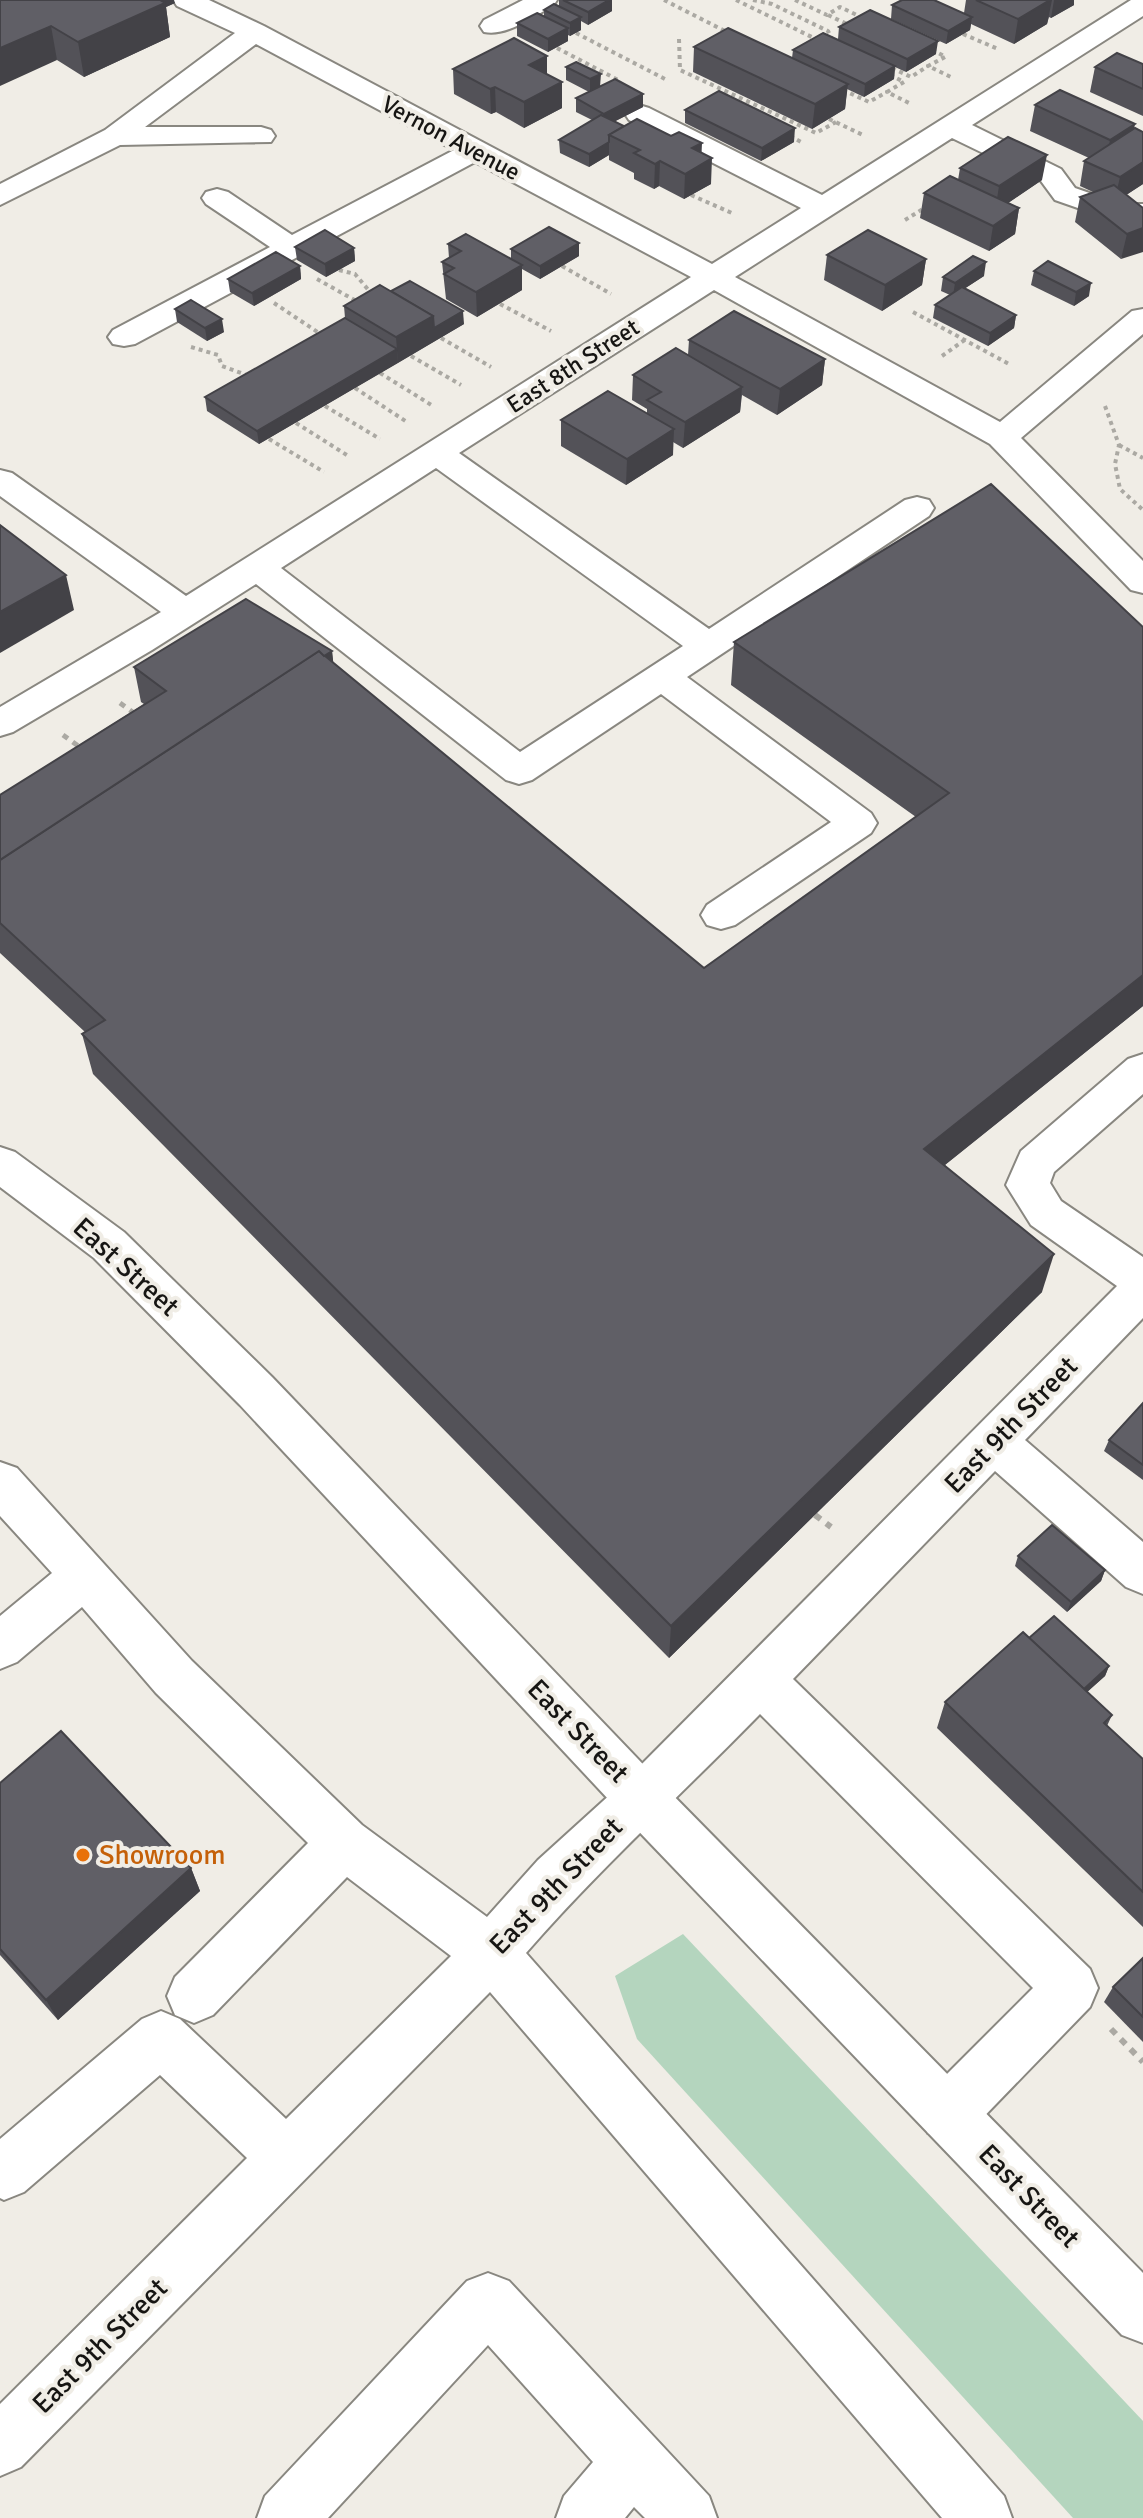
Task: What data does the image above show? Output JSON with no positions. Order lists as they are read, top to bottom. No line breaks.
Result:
{"streets":{"street":["Vernon Avenue","East 8th Street","East Street","East 9th Street"]},"crossings":[["Vernon Avenue","East 8th Street"],["East Street","East 9th Street"]],"places":["Showroom"]}
